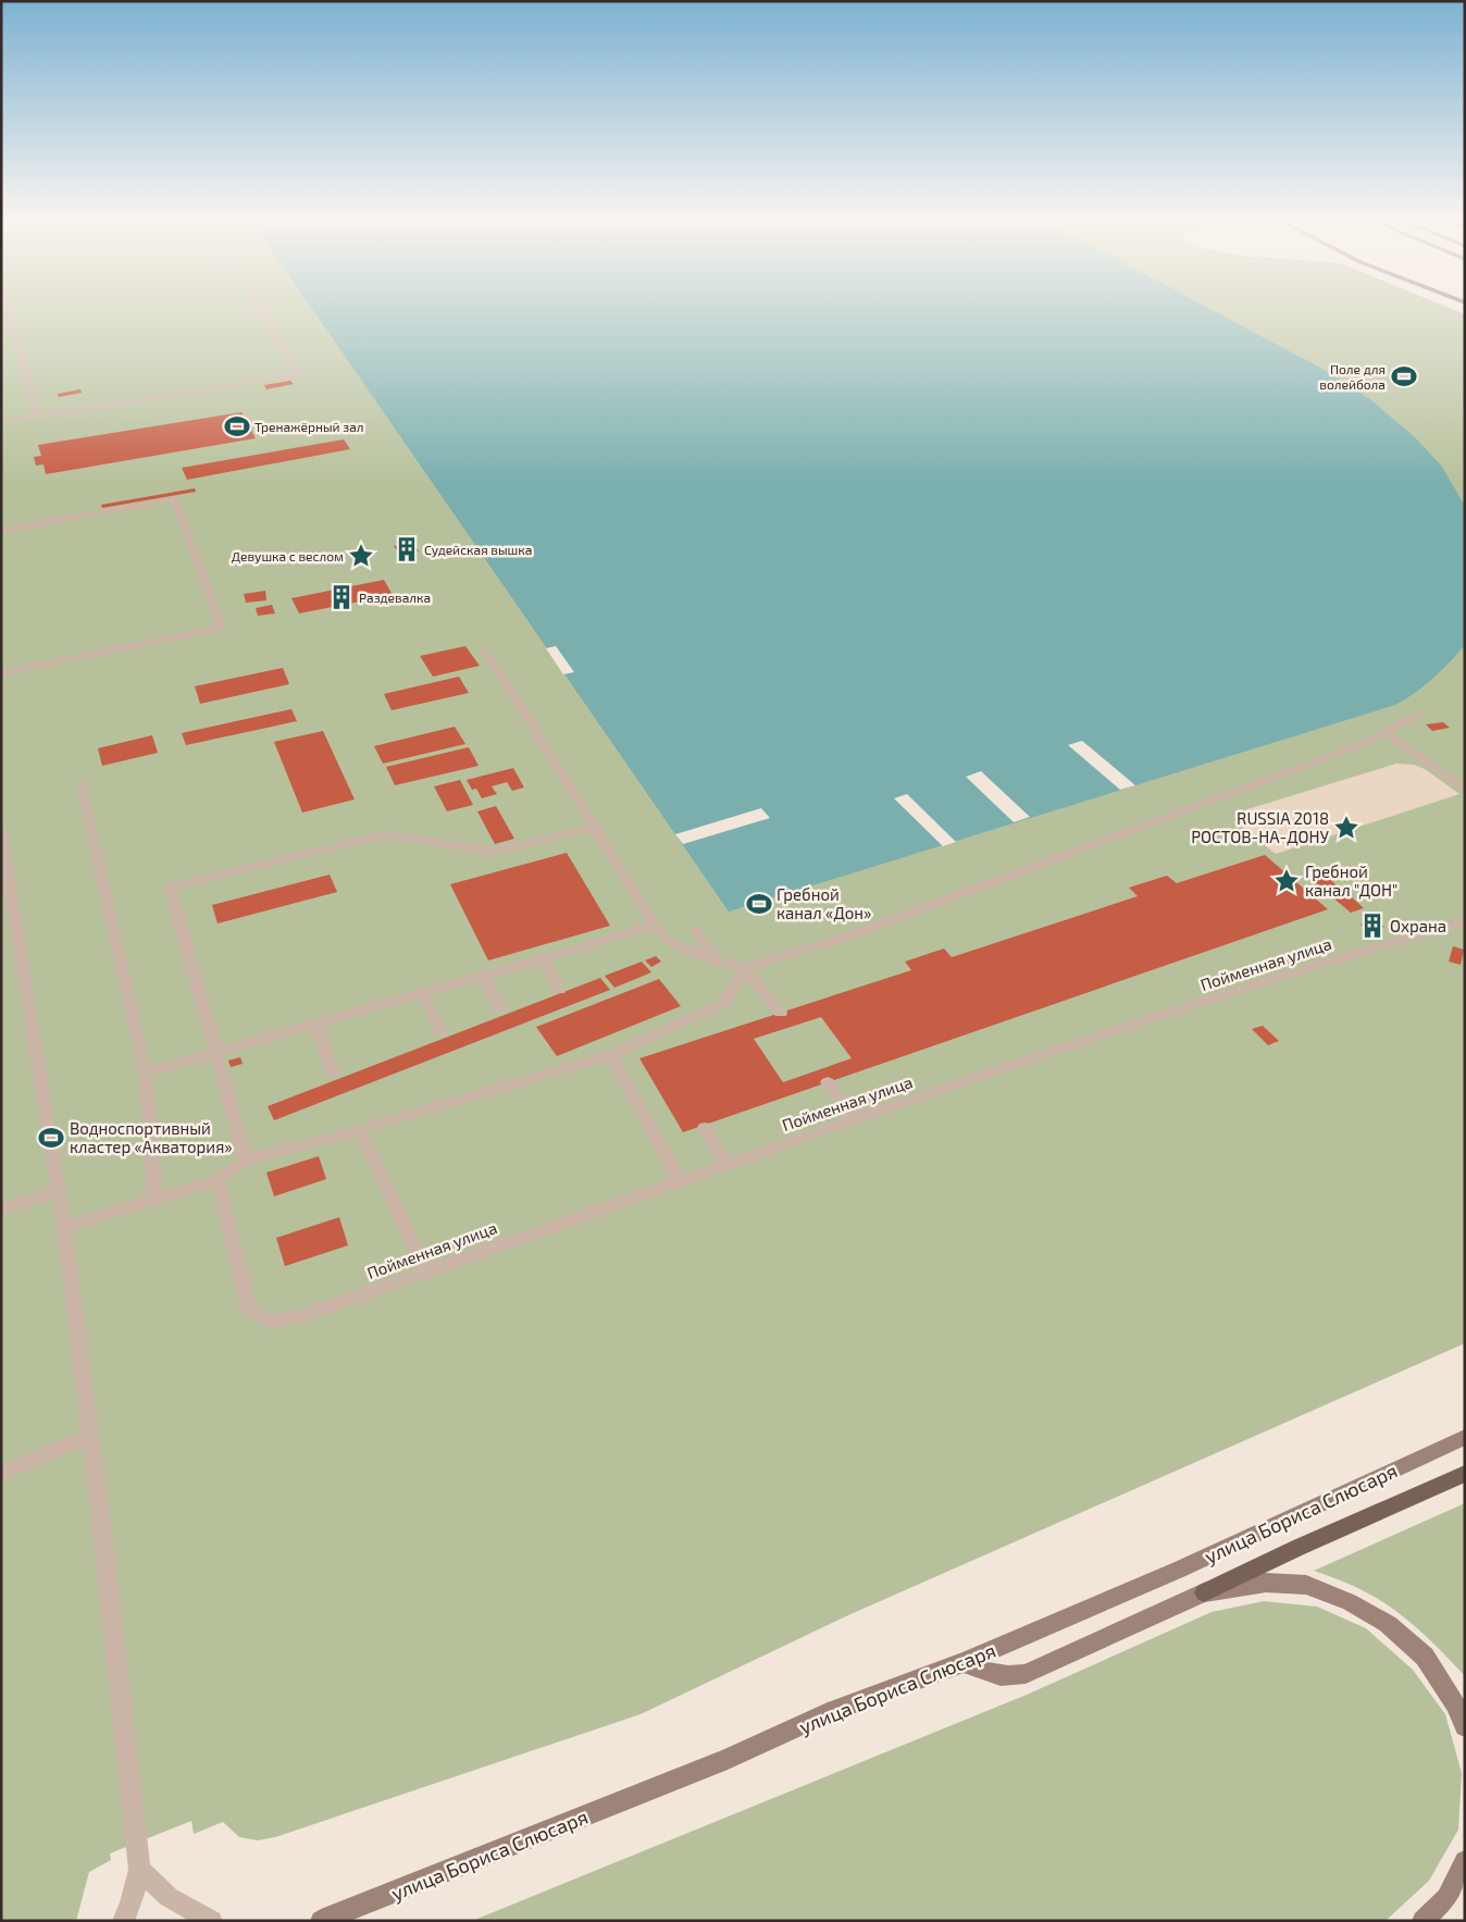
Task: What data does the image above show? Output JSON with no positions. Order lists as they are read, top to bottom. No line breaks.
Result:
{"streets":{"main road":["улица Бориса Слюсаря"],"street":["Пойменная улица"]},"places":{"sports":["Поле для волейбола","Тренажёрный зал","Гребной канал «Дон»","Водноспортивный кластер «Акватория»"],"building":["Судейская вышка","Раздевалка","Охрана"],"place":["Девушка с веслом","RUSSIA 2018 РОСТОВ-НА-ДОНУ","Гребной канал \"ДОН\""]}}
